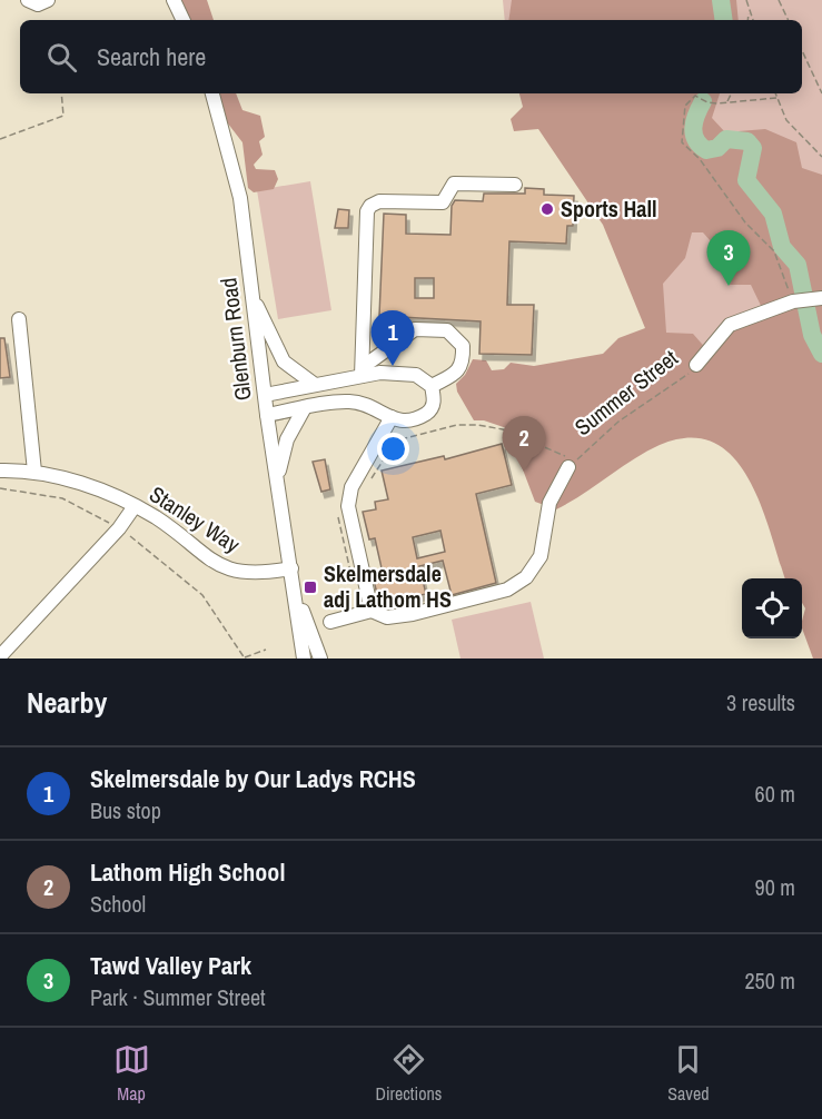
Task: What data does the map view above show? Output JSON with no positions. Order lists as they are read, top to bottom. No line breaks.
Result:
{"streets":{"street":["Glenburn Road","Summer Street","Stanley Way"]},"crossings":[["Glenburn Road","Stanley Way"]],"places":{"other":["Sports Hall"],"transit":["Skelmersdale adj Lathom HS"]},"page":{"search":"Search here","pins":["3","1","2"],"heading":["Nearby","3 results"],"list":[{"mark":"1","name":"Skelmersdale by Our Ladys RCHS","note":"Bus stop","value":"60 m"},{"mark":"2","name":"Lathom High School","note":"School","value":"90 m"},{"mark":"3","name":"Tawd Valley Park","note":"Park · Summer Street","value":"250 m"}],"nav":["Map","Directions","Saved"]}}
